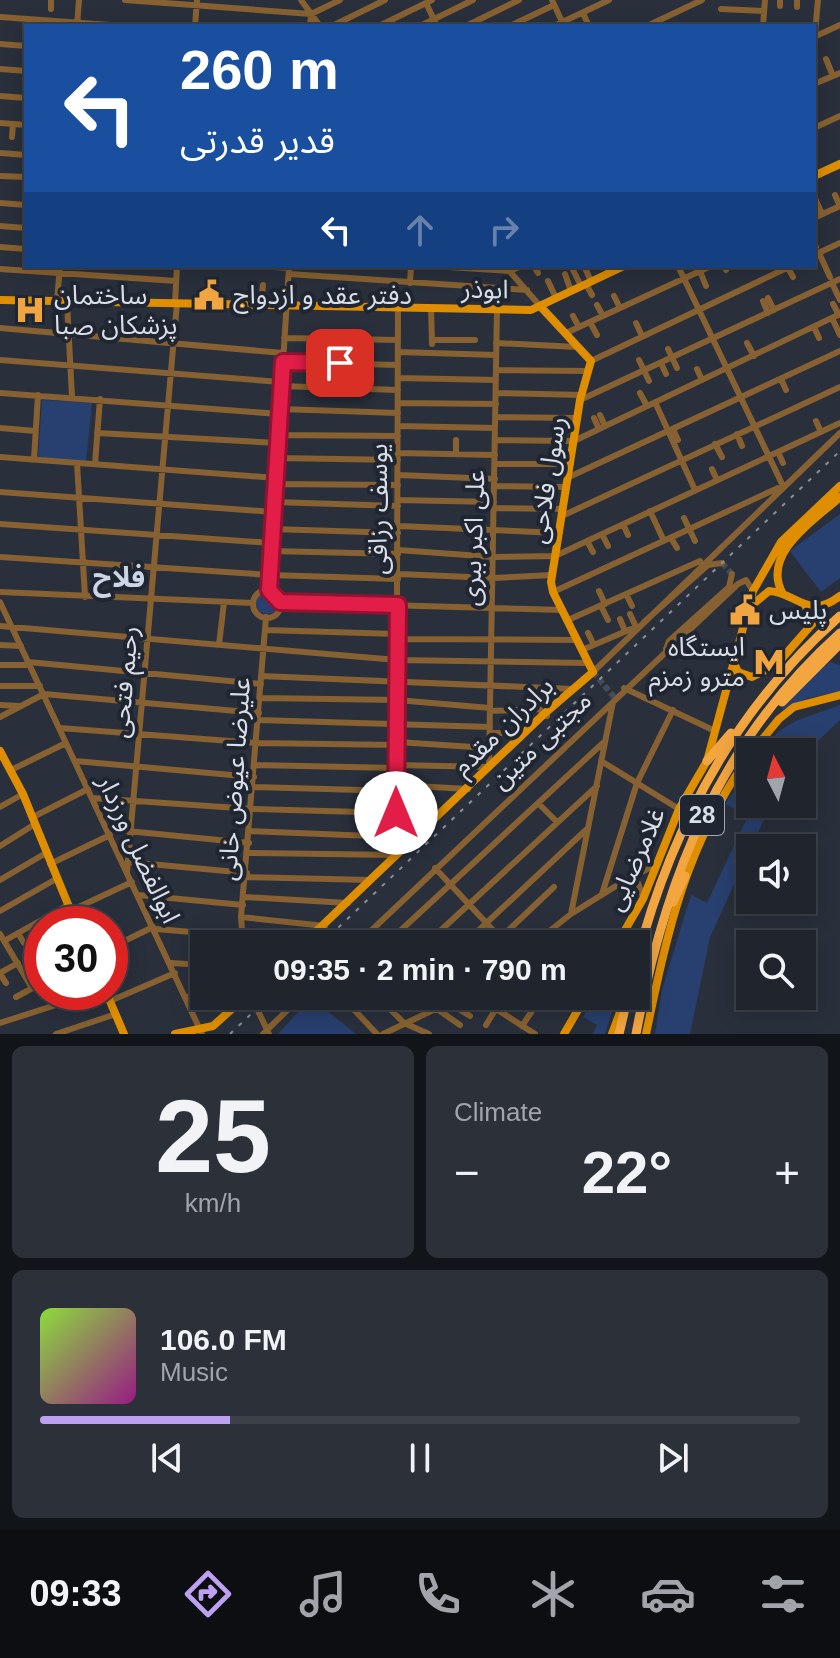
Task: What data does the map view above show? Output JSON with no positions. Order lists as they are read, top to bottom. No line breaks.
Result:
{"streets":{"highway":["28"],"main road":["ابوذر","رسول فلاحی","برادران مقدم","غلامرضایی"],"street":["یوسف رزاقی","علی اکبر ببری","رحیم فتحی","مجتبی متین","علیرضا عیوض خانی","ابوالفضل ورزدار"]},"crossings":[["ابوذر","یوسف رزاقی"],["ابوذر","علی اکبر ببری"],["ابوذر","رحیم فتحی"],["رسول فلاحی","برادران مقدم"],["یوسف رزاقی","برادران مقدم"],["علی اکبر ببری","برادران مقدم"],["رحیم فتحی","ابوالفضل ورزدار"],["مجتبی متین","غلامرضایی"]],"districts":["فلاح"],"places":{"public building":["دفتر عقد و ازدواج","پلیس"],"hospital":["ساختمان پزشکان صبا"],"metro station":["ایستگاه مترو زمزم"]},"north":"top","page":{"turn":["260 m","قدیر قدرتی"],"limit":"30","trip":"09:35 · 2 min · 790 m","tile":[["25","km/h"],"Climate"],"heat":["−","22°","+"],"song":["106.0 FM","Music"],"tabs":"09:33"}}
